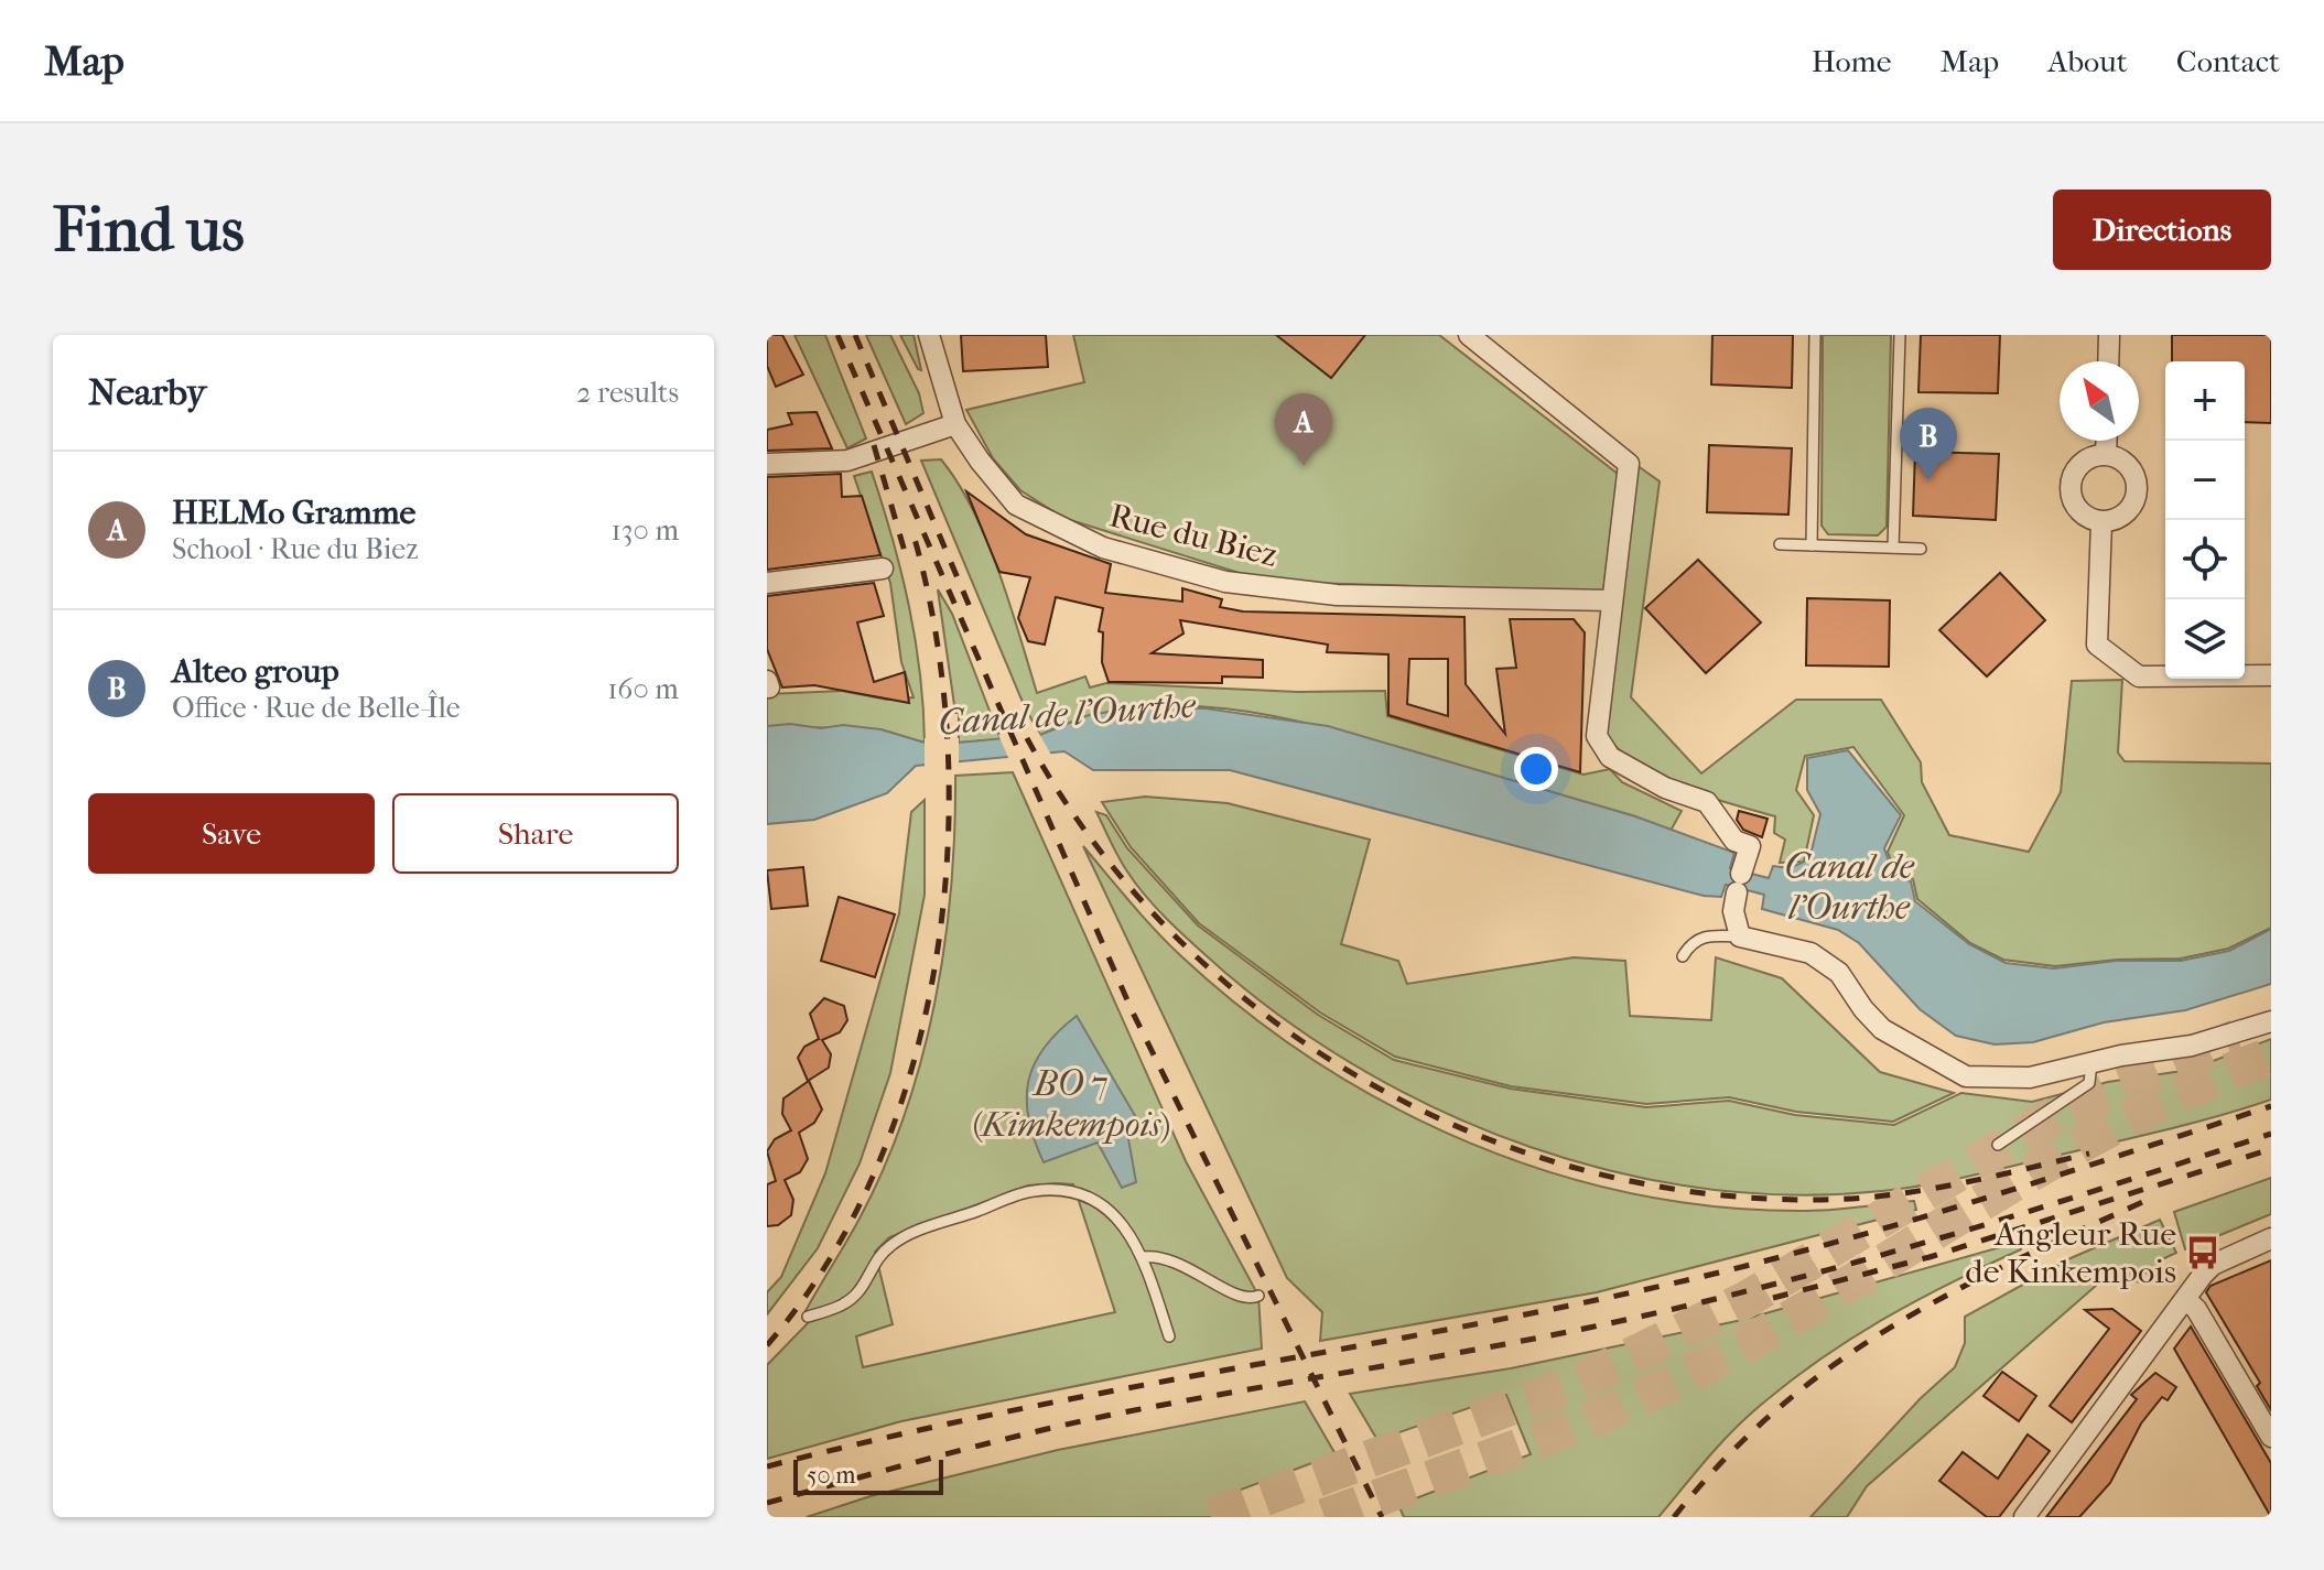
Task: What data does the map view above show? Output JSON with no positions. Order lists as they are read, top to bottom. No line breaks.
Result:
{"streets":{"street":["Rue du Biez"]},"water":["Canal de l'Ourthe","BO 7 (Kimkempois)"],"places":{"bus stop":["Angleur Rue de Kinkempois"]},"scale_bar":"50 m","north":"top left","page":{"header":"Map","nav":["Home","Map","About","Contact"],"buttons":["Directions",["Save","Share"]],"title":"Find us","heading":["Nearby","2 results"],"map_buttons":["+","−"],"pins":["A","B"],"list":[{"mark":"A","name":"HELMo Gramme","note":"School · Rue du Biez","value":"130 m"},{"mark":"B","name":"Alteo group","note":"Office · Rue de Belle-Île","value":"160 m"}],"scale":"50 m"}}
